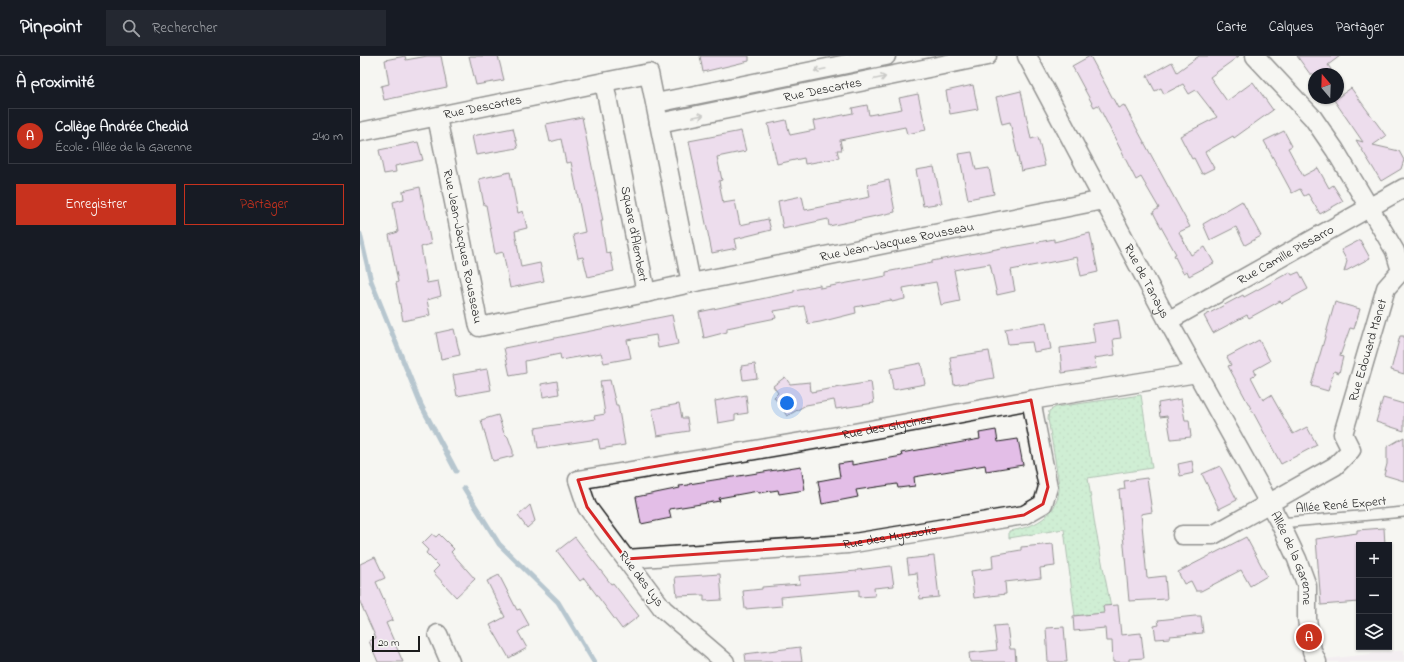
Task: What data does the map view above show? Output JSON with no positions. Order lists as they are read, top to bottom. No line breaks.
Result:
{"streets":{"street":["Rue Descartes","Square d'Alembert","Rue Jean-Jacques Rousseau","Rue Camille Pissarro","Rue de Tanays","Rue Edouard Manet","Rue des Glycines","Rue des Myosotis","Allée de la Garenne","Rue des Lys"],"lane":["Allée René Expert"]},"crossings":[["Rue Descartes","Square d'Alembert"],["Rue Descartes","Rue Jean-Jacques Rousseau"],["Square d'Alembert","Rue Jean-Jacques Rousseau"],["Rue Jean-Jacques Rousseau","Rue de Tanays"],["Rue Camille Pissarro","Rue de Tanays"],["Rue Camille Pissarro","Rue Edouard Manet"],["Rue de Tanays","Rue Edouard Manet"],["Rue de Tanays","Rue des Glycines"],["Rue de Tanays","Allée de la Garenne"],["Rue Edouard Manet","Allée de la Garenne"],["Rue des Glycines","Rue des Myosotis"],["Rue des Glycines","Rue des Lys"],["Allée René Expert","Allée de la Garenne"],["Rue des Myosotis","Rue des Lys"]],"scale_bar":"20 m","north":"top","page":{"header":"Pinpoint","search":"Rechercher","nav":["Carte","Calques","Partager"],"heading":"À proximité","list":[{"mark":"A","name":"Collège Andrée Chedid","note":"École · Allée de la Garenne","value":"240 m"}],"buttons":["Enregistrer","Partager"],"map_buttons":["+","−"],"pins":"A","scale":"20 m"}}
